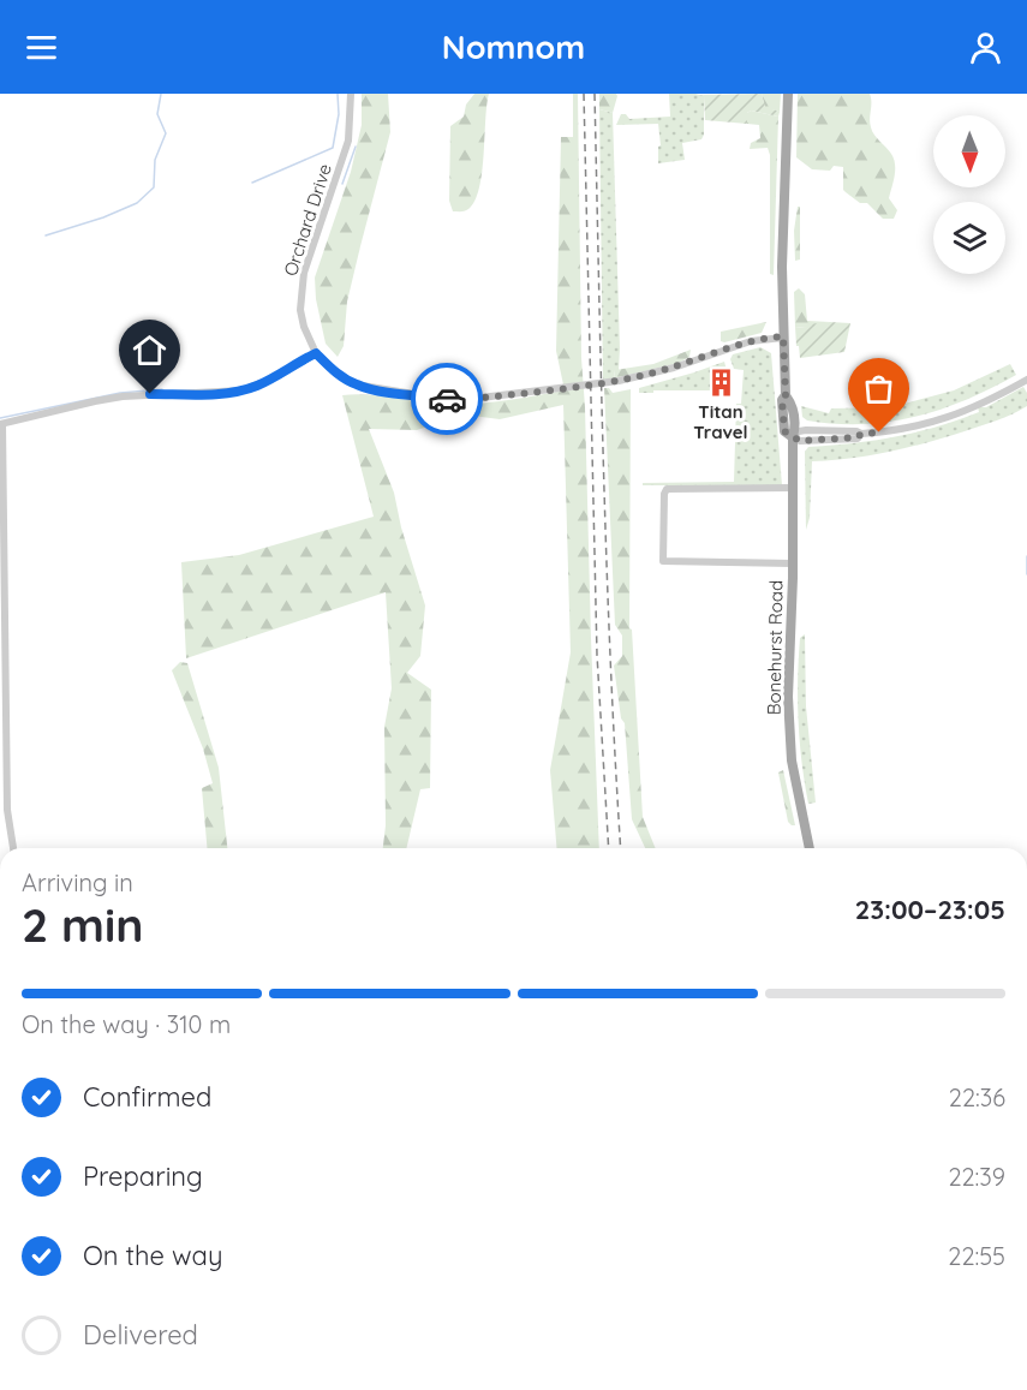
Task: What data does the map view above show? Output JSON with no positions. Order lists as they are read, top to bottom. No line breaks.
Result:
{"streets":{"main road":["Bonehurst Road"],"street":["Orchard Drive"]},"places":{"building":["Titan Travel"]},"north":"bottom","page":{"header":"Nomnom","heading":["2 min","Arriving in","23:00–23:05"],"bar":"On the way · 310 m","list":[["Confirmed","22:36"],["Preparing","22:39"],["On the way","22:55"],"Delivered"]}}
